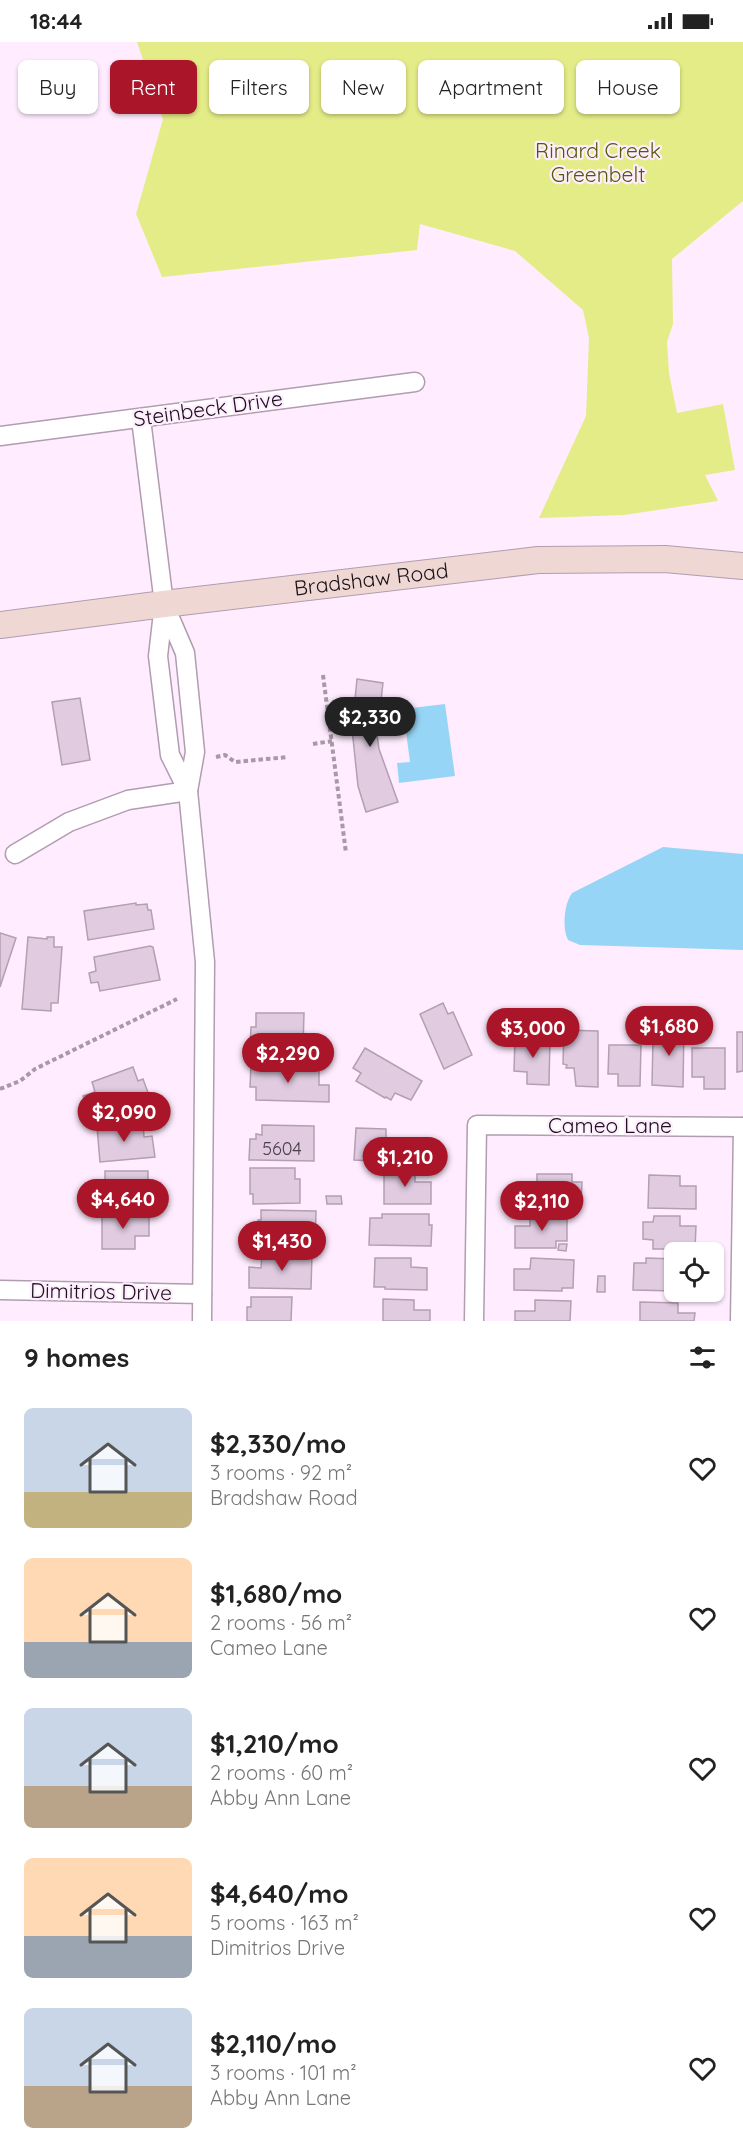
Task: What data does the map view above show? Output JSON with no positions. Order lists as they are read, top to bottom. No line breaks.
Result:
{"streets":{"street":["Steinbeck Drive","Bradshaw Road","Cameo Lane","Dimitrios Drive"]},"parks":["Rinard Creek Greenbelt"],"house_numbers":["5604"],"page":{"status":"18:44","chip":["Buy","Rent","Filters","New","Apartment","House"],"price":["$2,330","$1,680","$3,000","$2,290","$2,090","$1,210","$4,640","$2,110","$1,430"],"heading":"9 homes","list":[{"name":"$2,330/mo","note":"3 rooms · 92 m² · Bradshaw Road"},{"name":"$1,680/mo","note":"2 rooms · 56 m² · Cameo Lane"},{"name":"$1,210/mo","note":"2 rooms · 60 m² · Abby Ann Lane"},{"name":"$4,640/mo","note":"5 rooms · 163 m² · Dimitrios Drive"},{"name":"$2,110/mo","note":"3 rooms · 101 m² · Abby Ann Lane"}]}}
